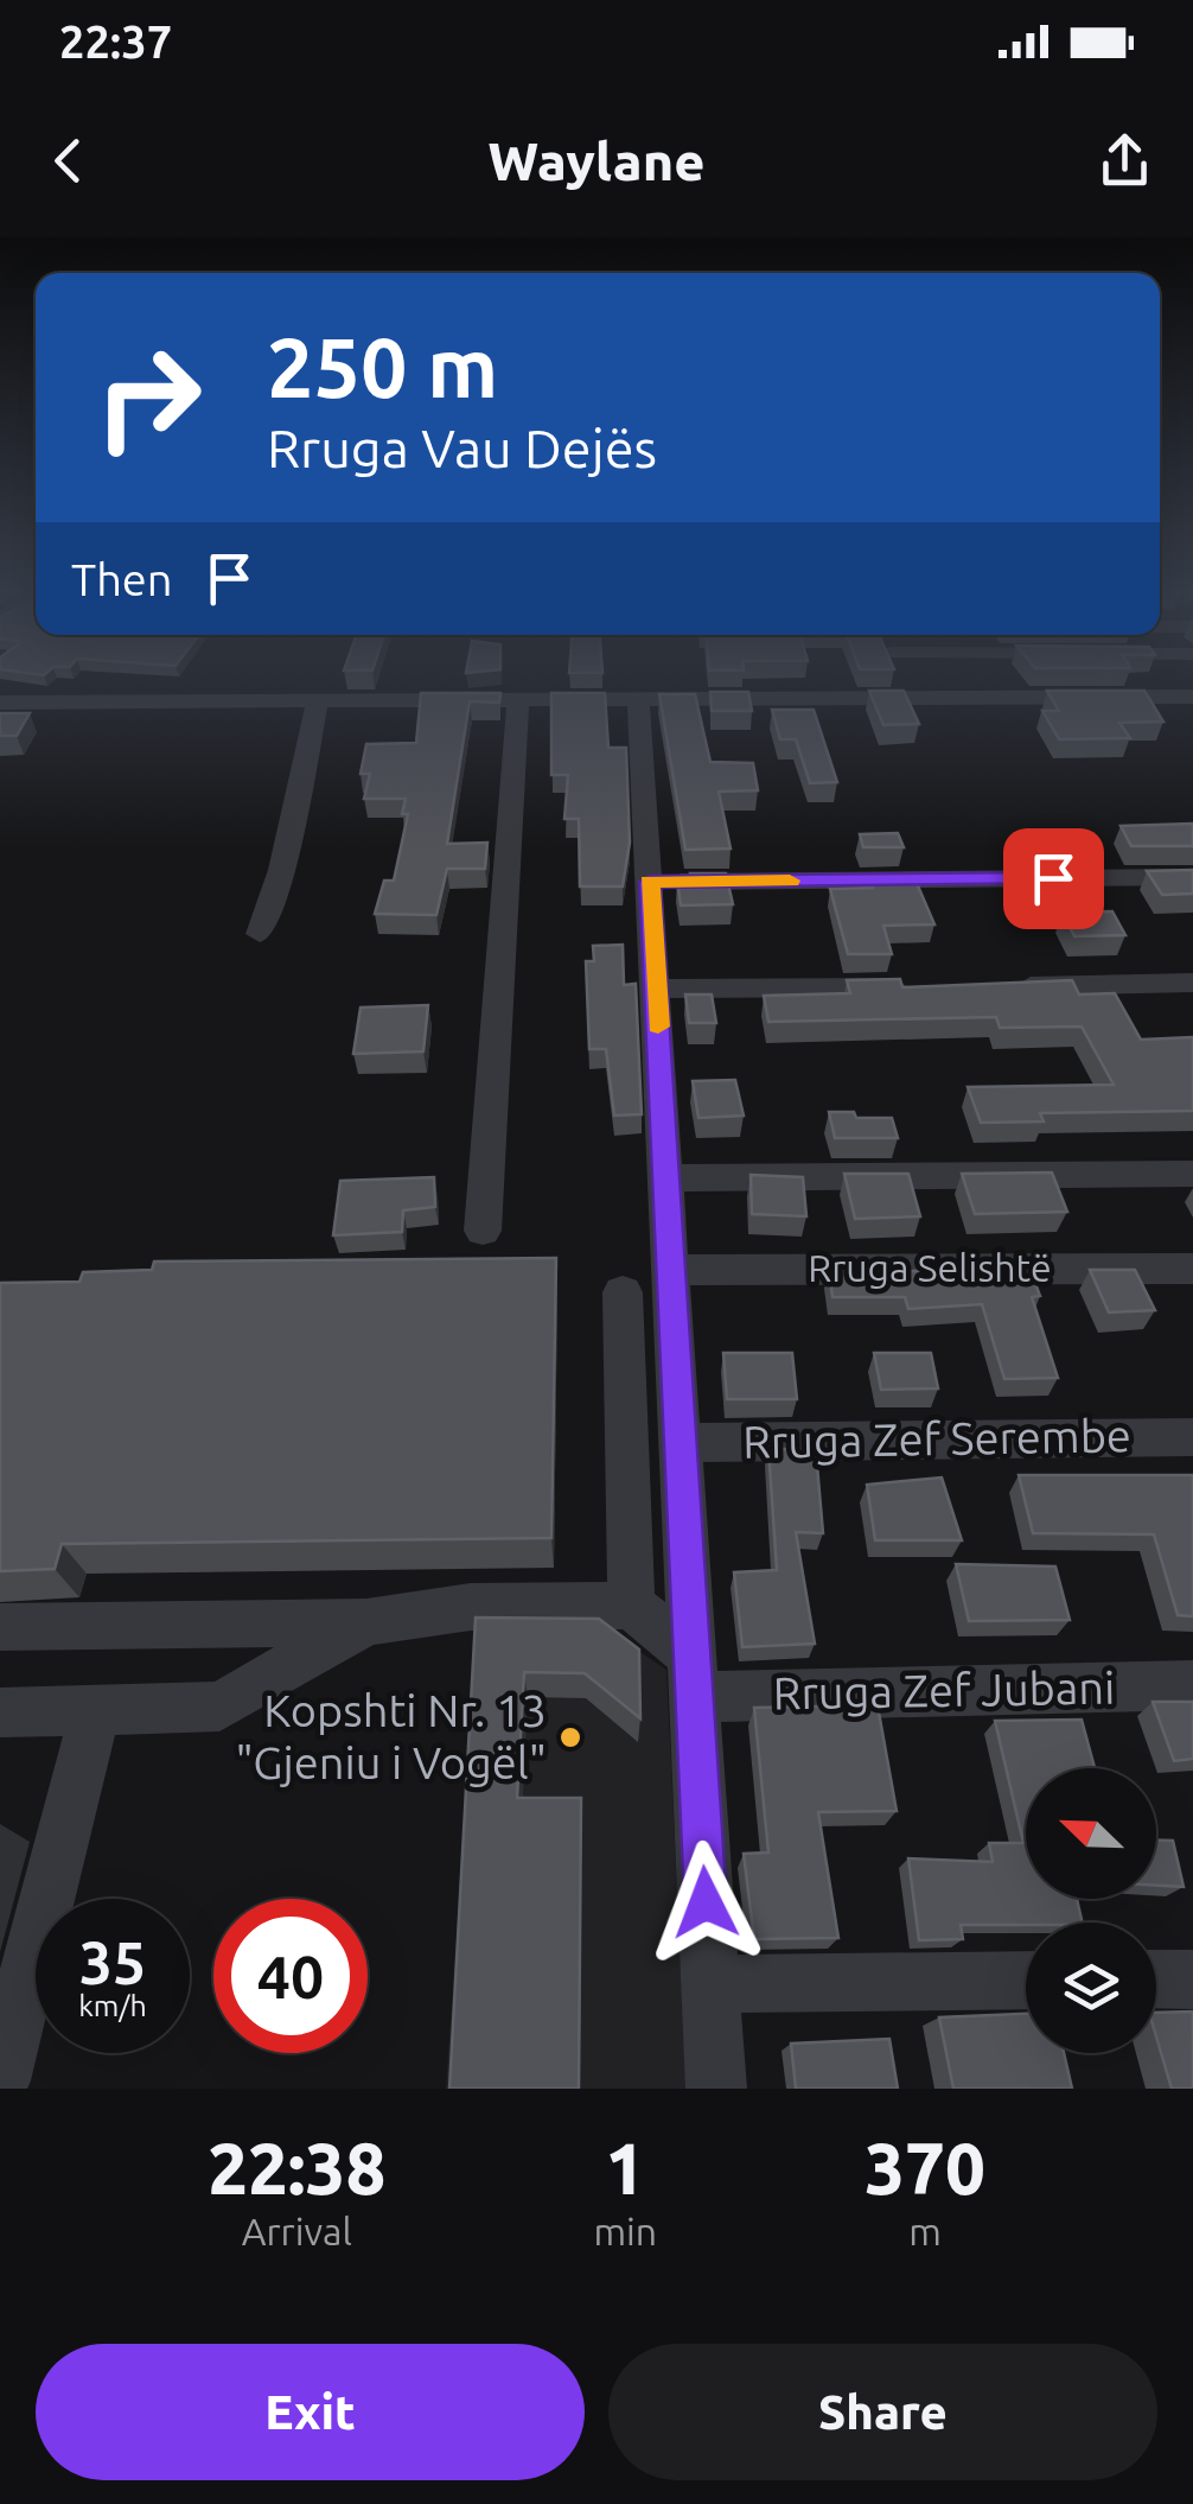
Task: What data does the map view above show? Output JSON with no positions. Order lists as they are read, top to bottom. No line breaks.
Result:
{"streets":{"street":["Rruga Selishtë","Rruga Zef Serembe","Rruga Zef Jubani"]},"places":["Kopshti Nr. 13 \"Gjeniu i Vogël\""],"north":"top left","page":{"status":"22:37","header":"Waylane","turn":["250 m","Rruga Vau Dejës"],"then":"Then","speed":"35 km/h","limit":"40","eta":["22:38","Arrival","1","min","370","m"],"buttons":["Exit","Share"]}}
